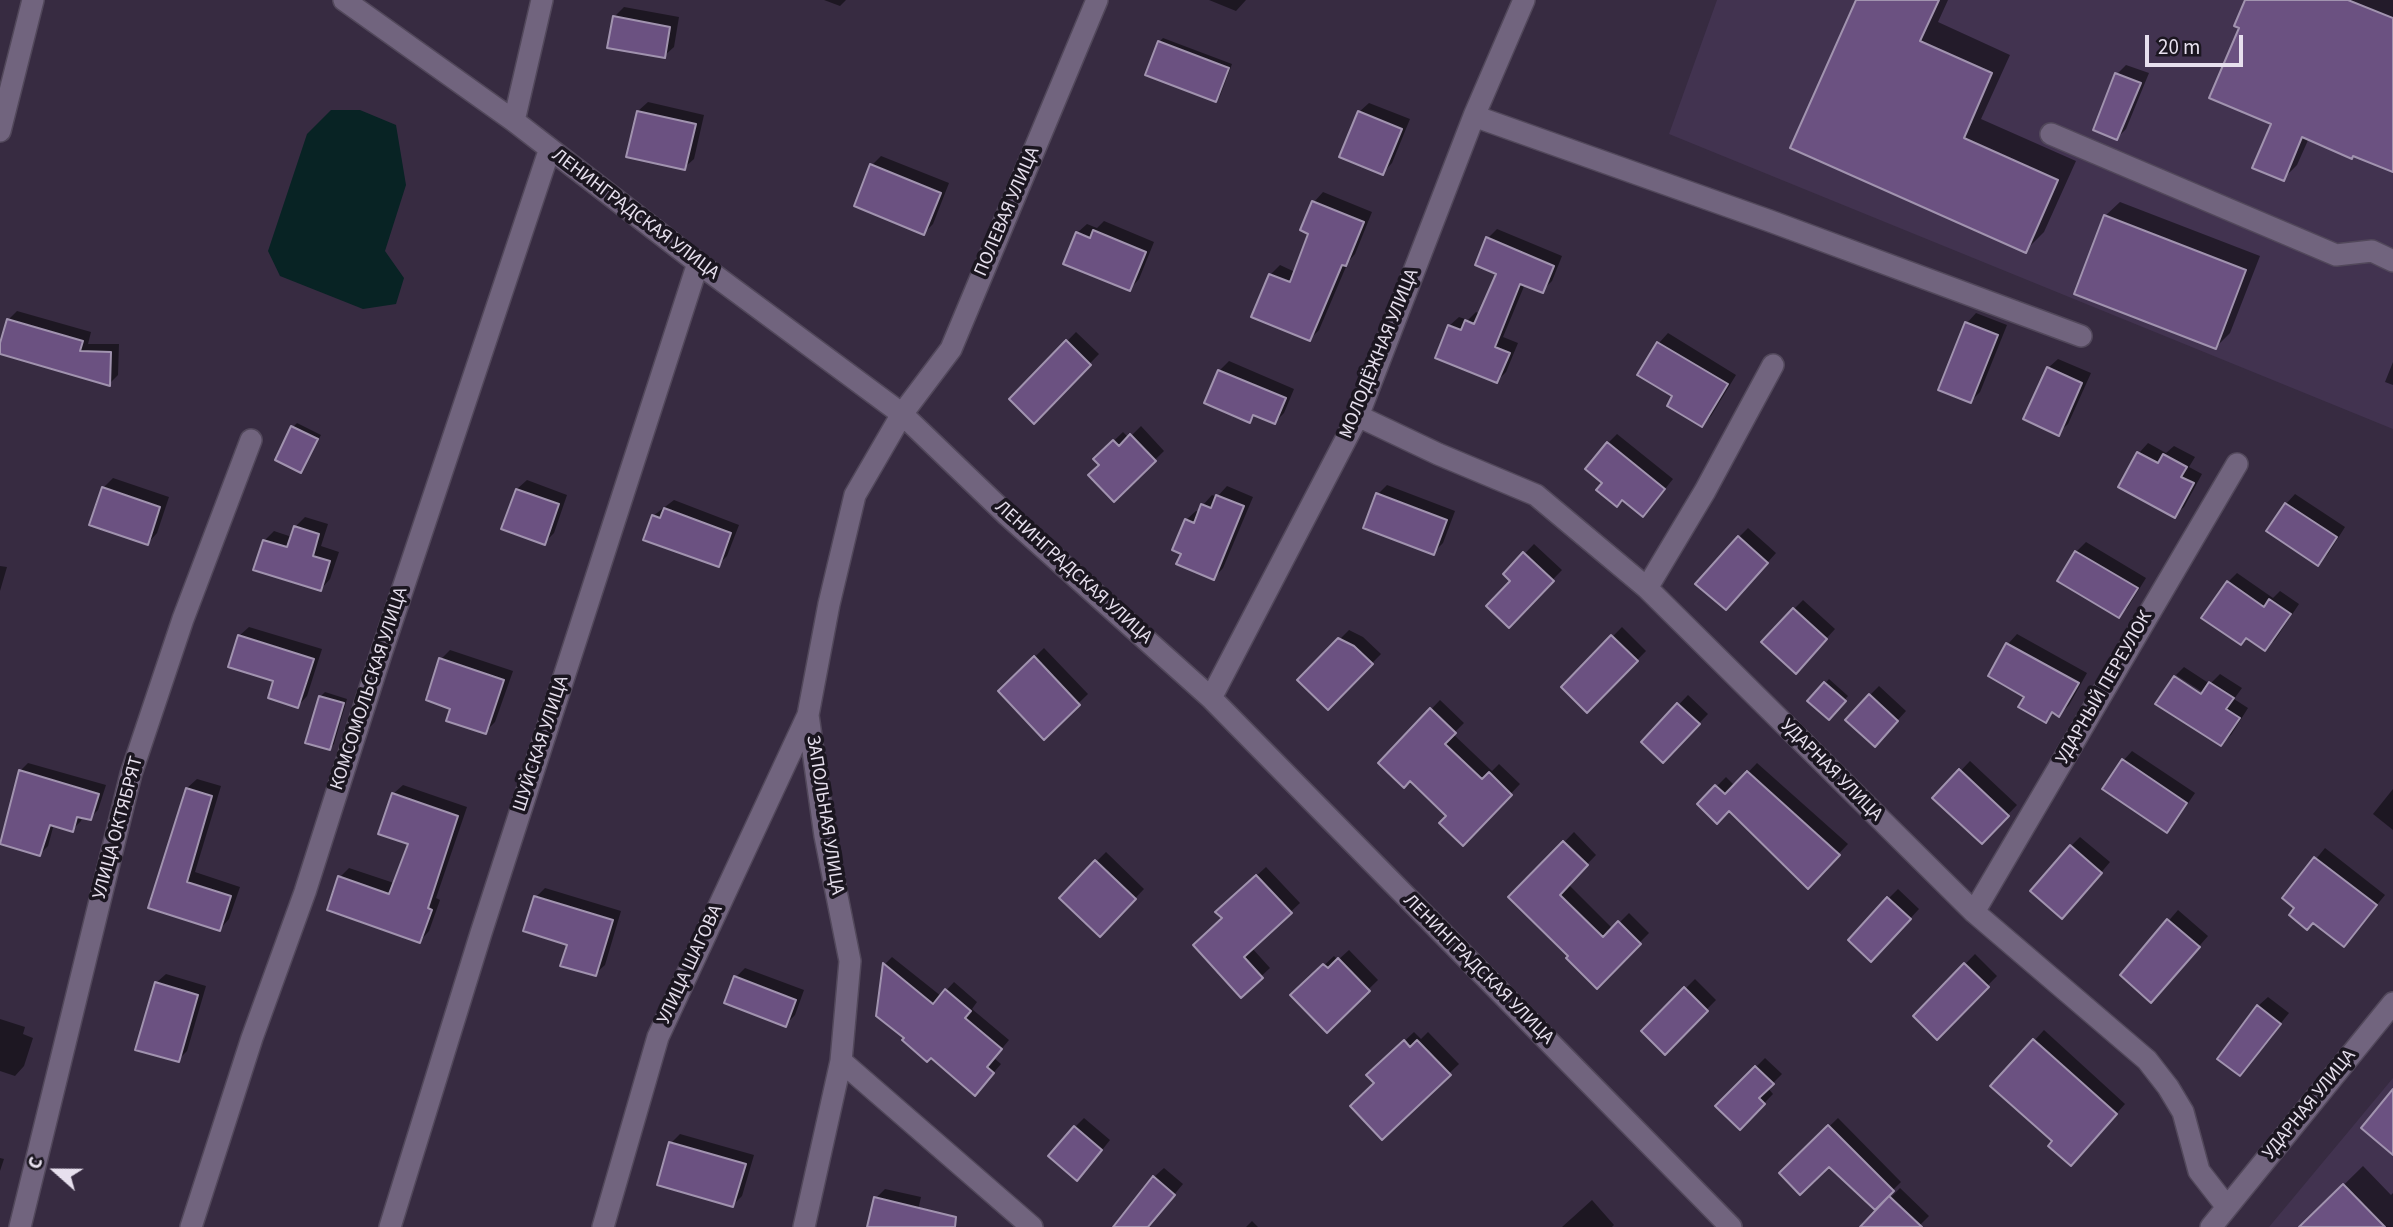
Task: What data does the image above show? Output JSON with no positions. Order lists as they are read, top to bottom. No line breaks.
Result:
{"streets":{"street":["ПОЛЕВАЯ УЛИЦА","ЛЕНИНГРАДСКАЯ УЛИЦА","МОЛОДЁЖНАЯ УЛИЦА","УДАРНЫЙ ПЕРЕУЛОК","КОМСОМОЛЬСКАЯ УЛИЦА","ШУЙСКАЯ УЛИЦА","УДАРНАЯ УЛИЦА","ЗАПОЛЬНАЯ УЛИЦА","УЛИЦА ОКТЯБРЯТ","УЛИЦА ШАГОВА"]},"crossings":[["ПОЛЕВАЯ УЛИЦА","ЛЕНИНГРАДСКАЯ УЛИЦА"],["ПОЛЕВАЯ УЛИЦА","ЗАПОЛЬНАЯ УЛИЦА"],["ЛЕНИНГРАДСКАЯ УЛИЦА","МОЛОДЁЖНАЯ УЛИЦА"],["ЛЕНИНГРАДСКАЯ УЛИЦА","КОМСОМОЛЬСКАЯ УЛИЦА"],["ЛЕНИНГРАДСКАЯ УЛИЦА","ШУЙСКАЯ УЛИЦА"],["ЛЕНИНГРАДСКАЯ УЛИЦА","ЗАПОЛЬНАЯ УЛИЦА"],["МОЛОДЁЖНАЯ УЛИЦА","УДАРНАЯ УЛИЦА"],["УДАРНЫЙ ПЕРЕУЛОК","УДАРНАЯ УЛИЦА"],["ЗАПОЛЬНАЯ УЛИЦА","УЛИЦА ШАГОВА"]],"scale_bar":"20 m","north":"left"}
